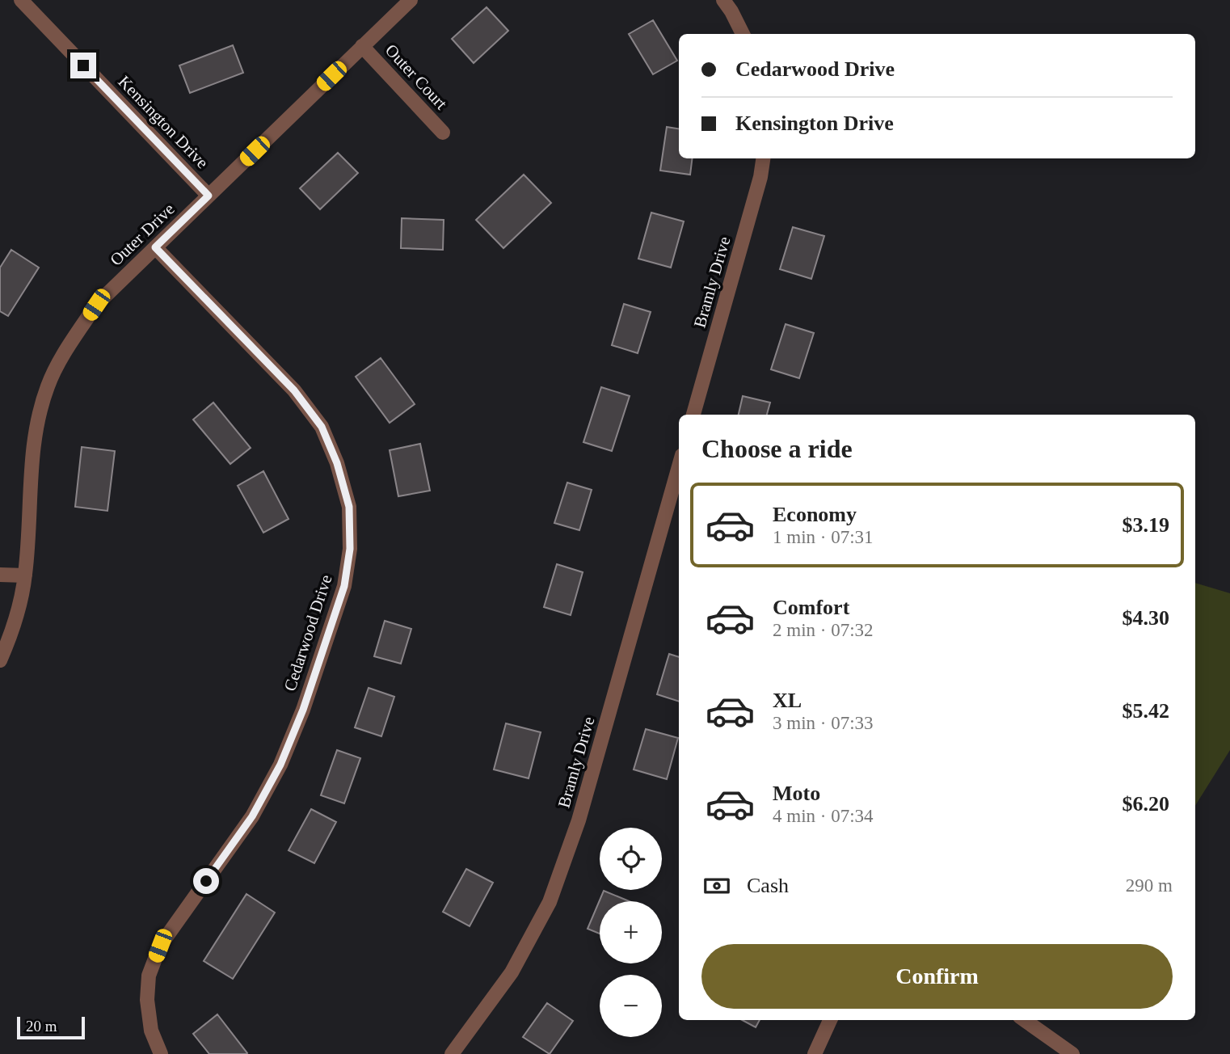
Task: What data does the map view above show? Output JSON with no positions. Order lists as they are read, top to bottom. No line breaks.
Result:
{"streets":{"street":["Outer Court","Kensington Drive","Outer Drive","Bramly Drive","Cedarwood Drive"]},"crossings":[["Outer Court","Outer Drive"],["Kensington Drive","Outer Drive"],["Outer Drive","Cedarwood Drive"]],"scale_bar":"20 m","page":{"banner":["Cedarwood Drive","Kensington Drive"],"heading":"Choose a ride","list":[{"name":"Economy","note":"1 min · 07:31","value":"$3.19"},{"name":"Comfort","note":"2 min · 07:32","value":"$4.30"},{"name":"XL","note":"3 min · 07:33","value":"$5.42"},{"name":"Moto","note":"4 min · 07:34","value":"$6.20"}],"map_buttons":["+","−"],"pay":["Cash","290 m"],"buttons":"Confirm","scale":"20 m"}}
